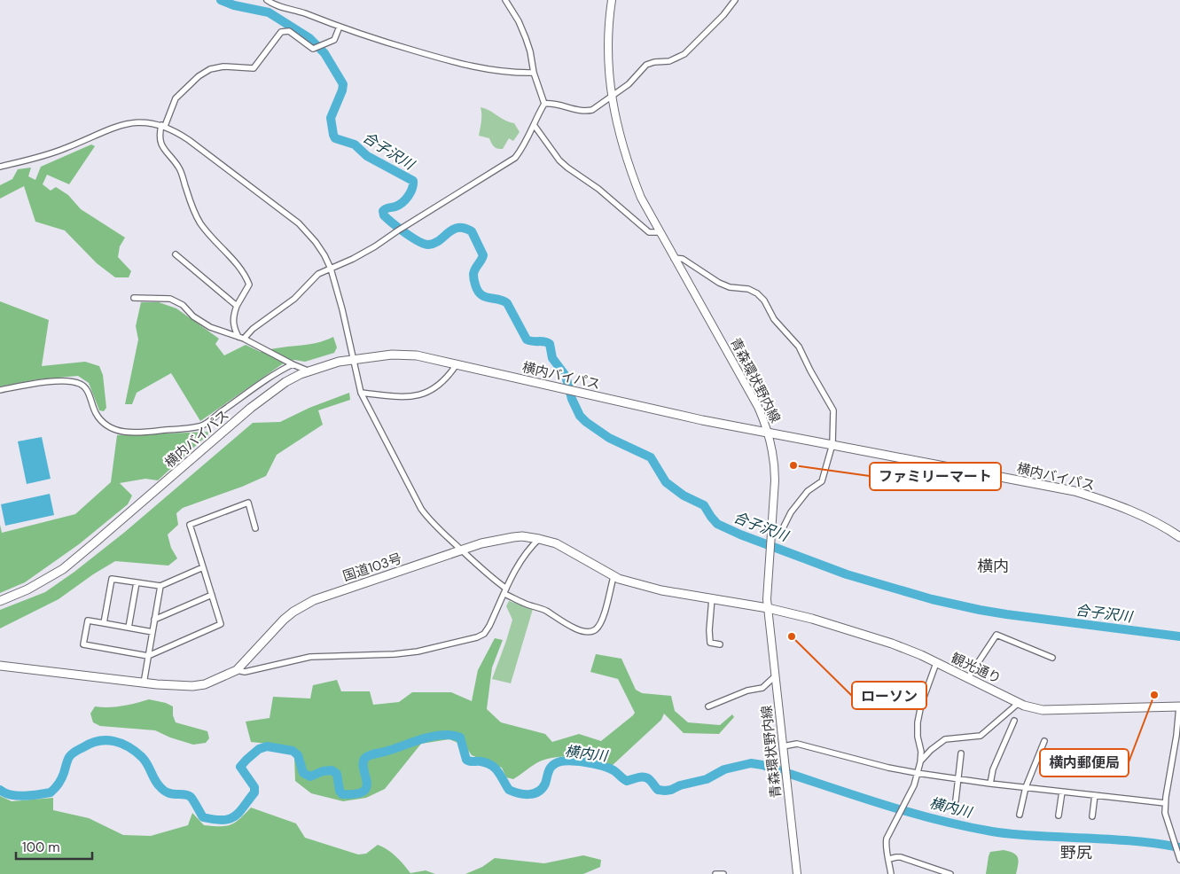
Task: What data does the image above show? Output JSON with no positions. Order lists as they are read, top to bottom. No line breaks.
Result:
{"streets":{"highway":["横内バイパス","国道103号","観光通り"],"main road":["青森環状野内線"]},"crossings":[["横内バイパス","青森環状野内線"],["青森環状野内線","国道103号"],["青森環状野内線","観光通り"],["国道103号","観光通り"]],"districts":["横内","野尻"],"water":["合子沢川","横内川"],"places":["ファミリーマート","ローソン","横内郵便局"],"scale_bar":"100 m"}
